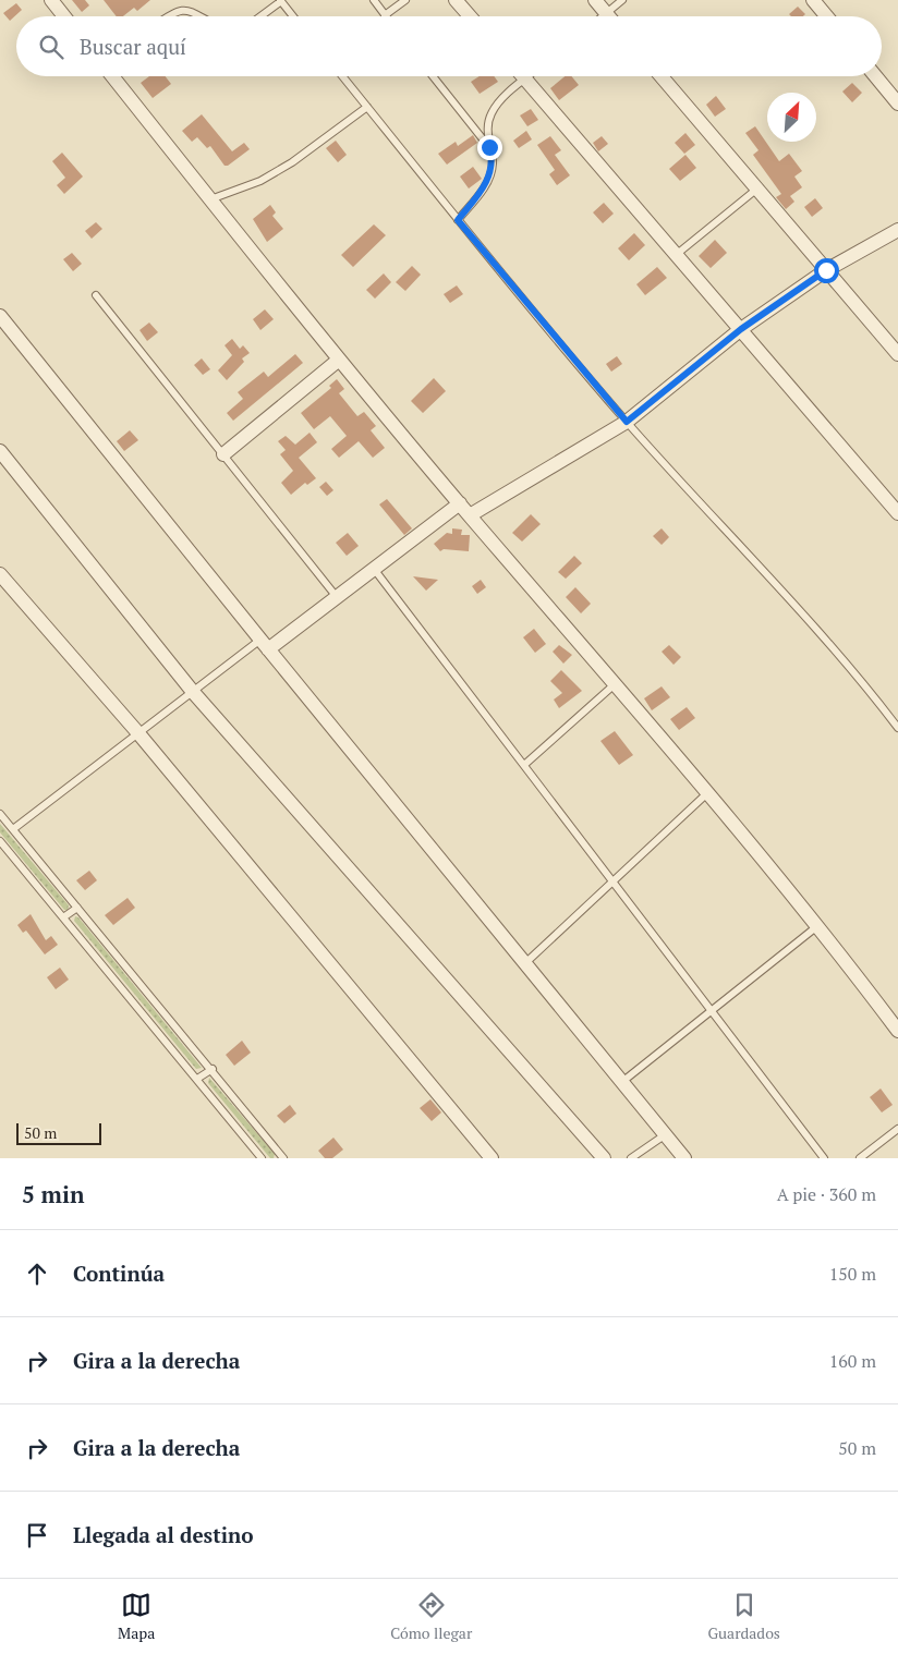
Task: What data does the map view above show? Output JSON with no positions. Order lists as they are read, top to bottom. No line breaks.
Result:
{"scale_bar":"50 m","north":"top right","page":{"search":"Buscar aquí","scale":"50 m","heading":["5 min","A pie · 360 m"],"list":[["Continúa","150 m"],["Gira a la derecha","160 m"],["Gira a la derecha","50 m"],"Llegada al destino"],"nav":["Mapa","Cómo llegar","Guardados"]}}
